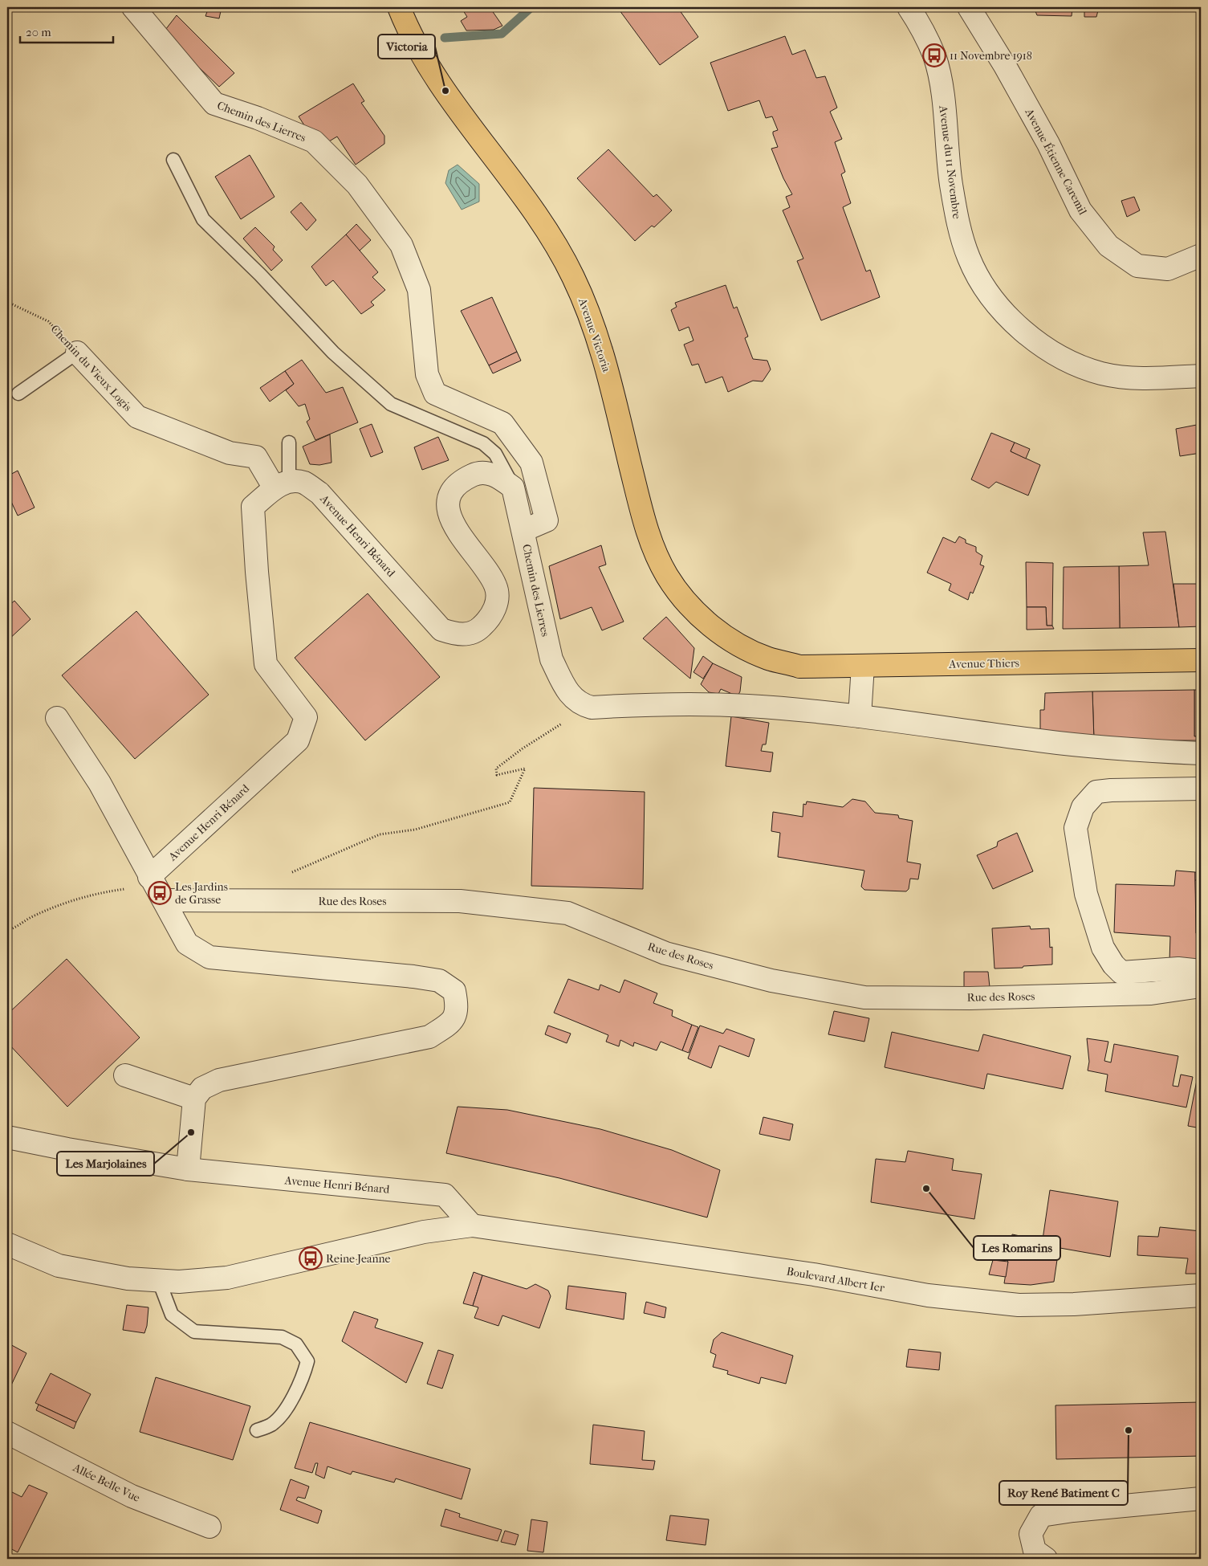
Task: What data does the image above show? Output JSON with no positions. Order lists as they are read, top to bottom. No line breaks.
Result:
{"streets":{"main road":["Avenue Victoria","Avenue Thiers"],"street":["Chemin des Lierres","Avenue Étienne Caremil","Avenue du 11 Novembre","Chemin du Vieux Logis","Avenue Henri Bénard","Rue des Roses","Boulevard Albert Ier","Allée Belle Vue"]},"crossings":[["Avenue Victoria","Avenue Thiers"],["Chemin du Vieux Logis","Avenue Henri Bénard"],["Avenue Henri Bénard","Rue des Roses"],["Avenue Henri Bénard","Boulevard Albert Ier"]],"places":{"bus stop":["11 Novembre 1918","Les Jardins de Grasse","Reine Jeanne"],"other":["Victoria","Les Marjolaines","Les Romarins","Roy René Batiment C"]},"scale_bar":"20 m"}
